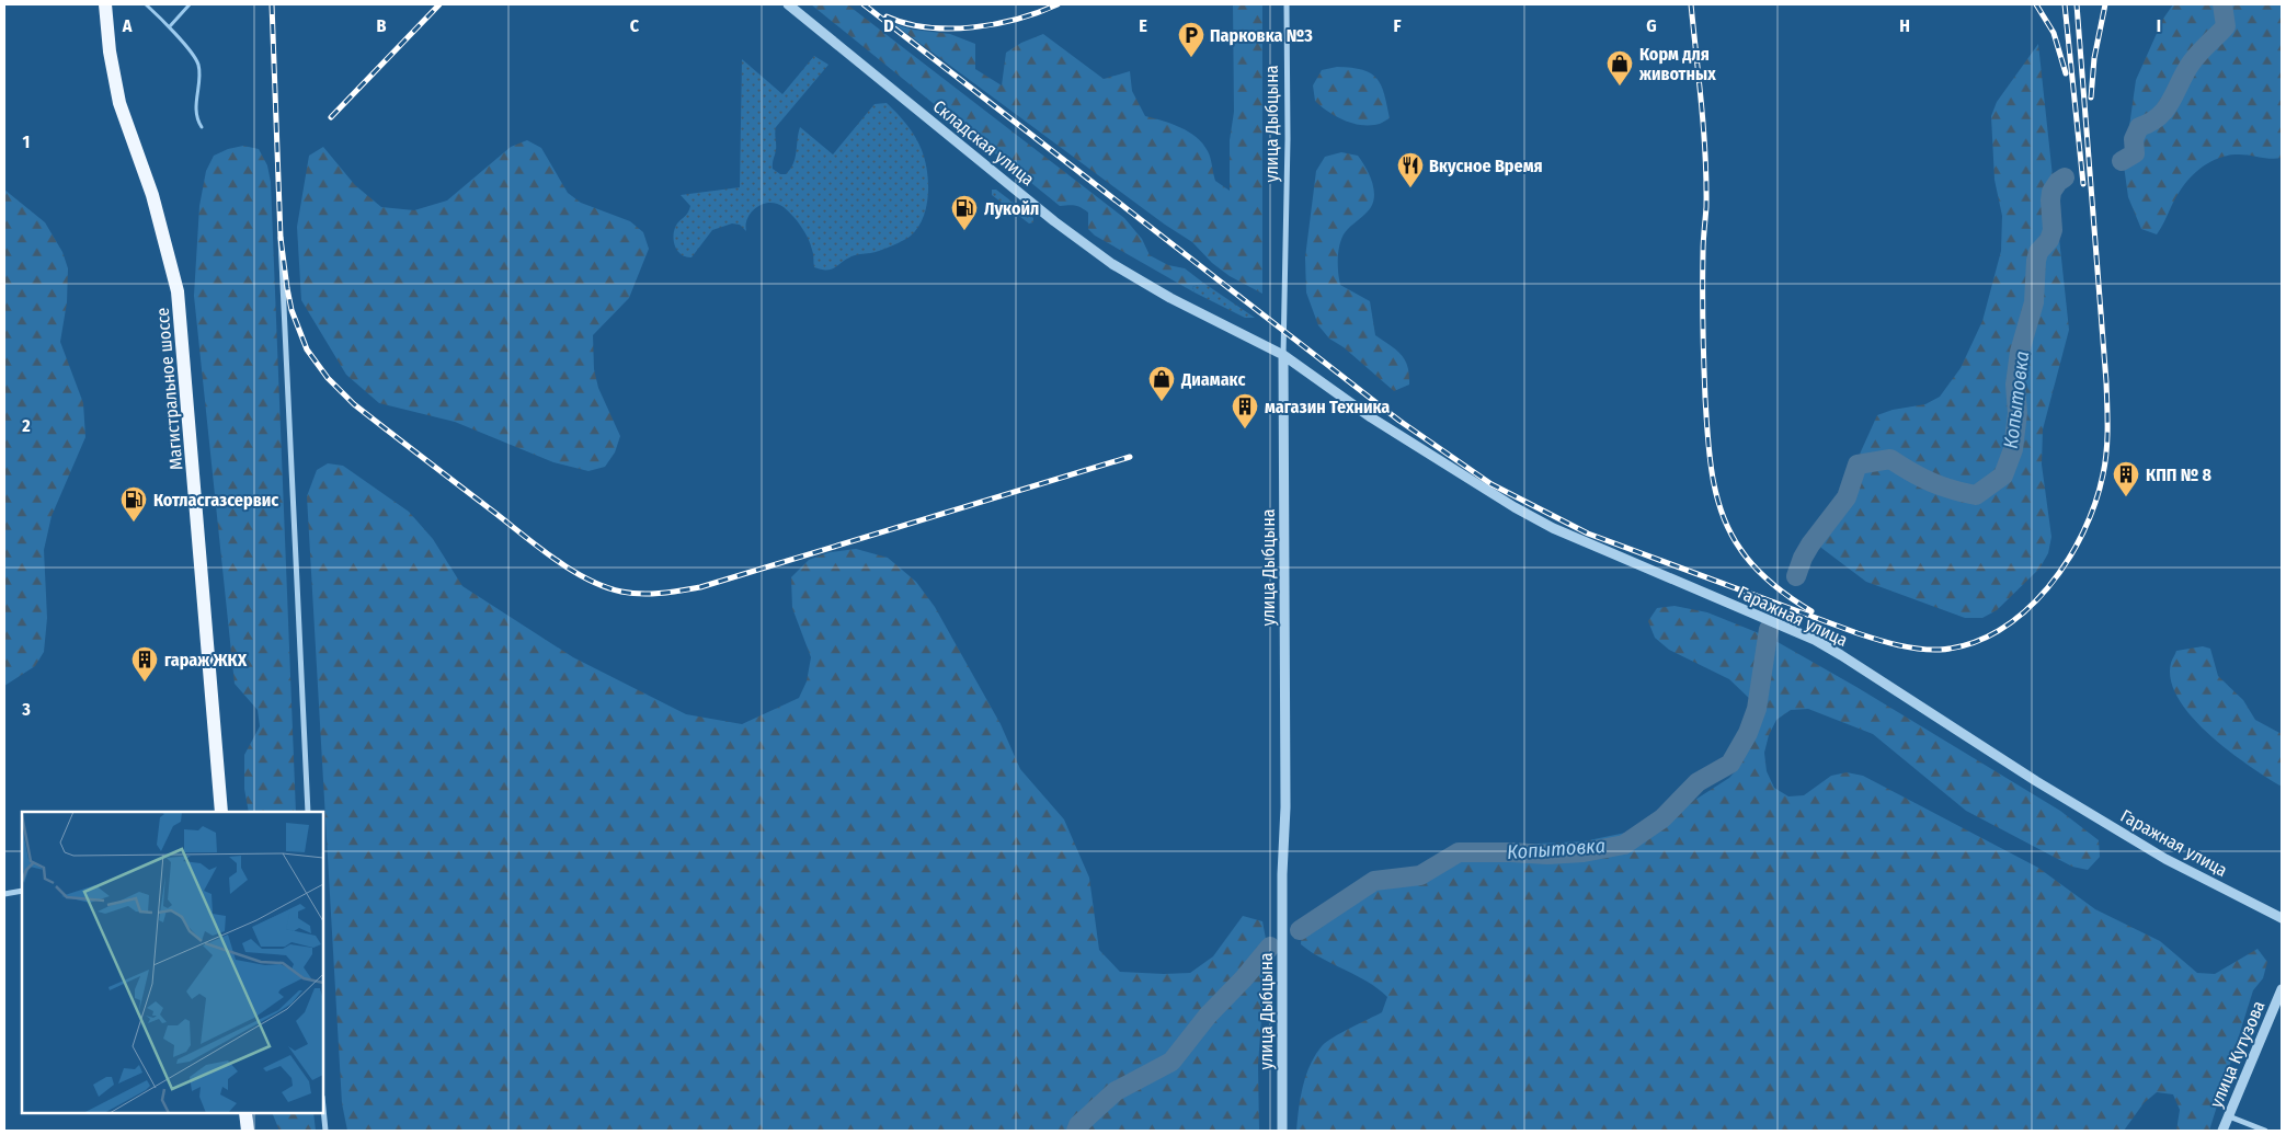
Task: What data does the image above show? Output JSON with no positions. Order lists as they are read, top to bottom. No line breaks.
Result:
{"streets":{"main road":["Магистральное шоссе"],"street":["улица Дыбцына","Складская улица","Гаражная улица","улица Кутузова"]},"crossings":[["улица Дыбцына","Складская улица"],["улица Дыбцына","Гаражная улица"],["Складская улица","Гаражная улица"]],"water":["Копытовка"],"places":{"parking":["Парковка №3"],"shop":["Корм для животных","Диамакс"],"restaurant":["Вкусное Время"],"fuel station":["Лукойл","Котласгазсервис"],"building":["магазин Техника","КПП № 8","гараж ЖКХ"]},"grid":{"columns":["A","B","C","D","E","F","G","H","I"],"rows":["1","2","3"]}}
